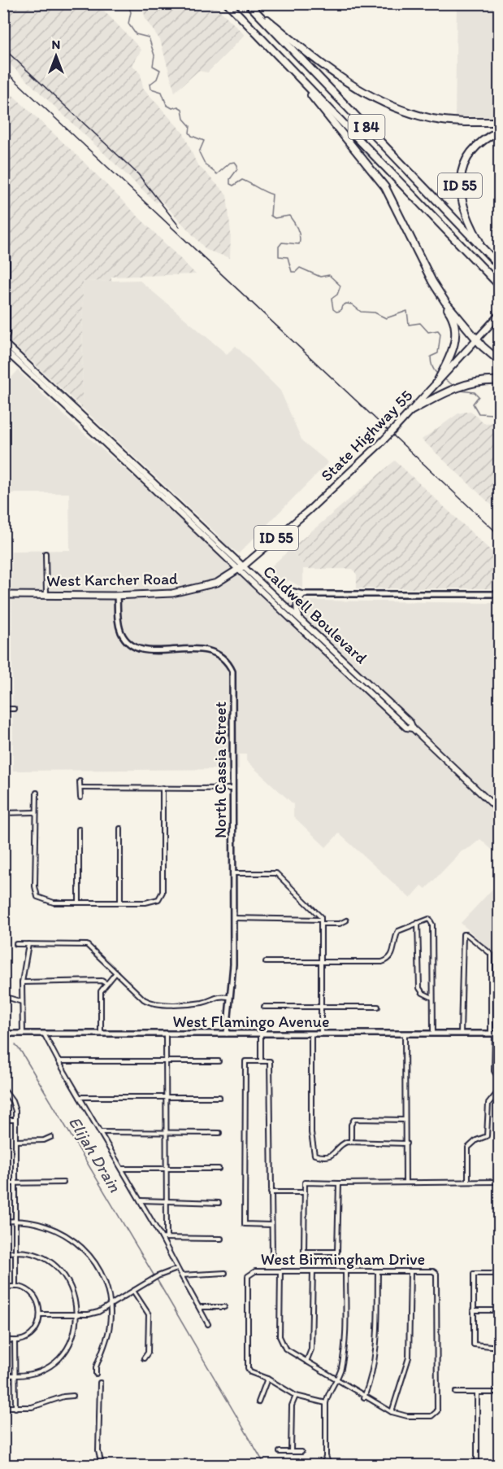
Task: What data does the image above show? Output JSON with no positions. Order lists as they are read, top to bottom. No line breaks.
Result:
{"streets":{"highway":["I 84","ID 55","State Highway 55","West Karcher Road"],"main road":["Caldwell Boulevard"],"street":["North Cassia Street","West Flamingo Avenue","West Birmingham Drive"]},"crossings":[["I 84","ID 55"],["ID 55","State Highway 55"],["State Highway 55","West Karcher Road"],["State Highway 55","Caldwell Boulevard"],["West Karcher Road","Caldwell Boulevard"],["West Karcher Road","North Cassia Street"],["North Cassia Street","West Flamingo Avenue"]],"water":["Elijah Drain"],"north":"top"}
